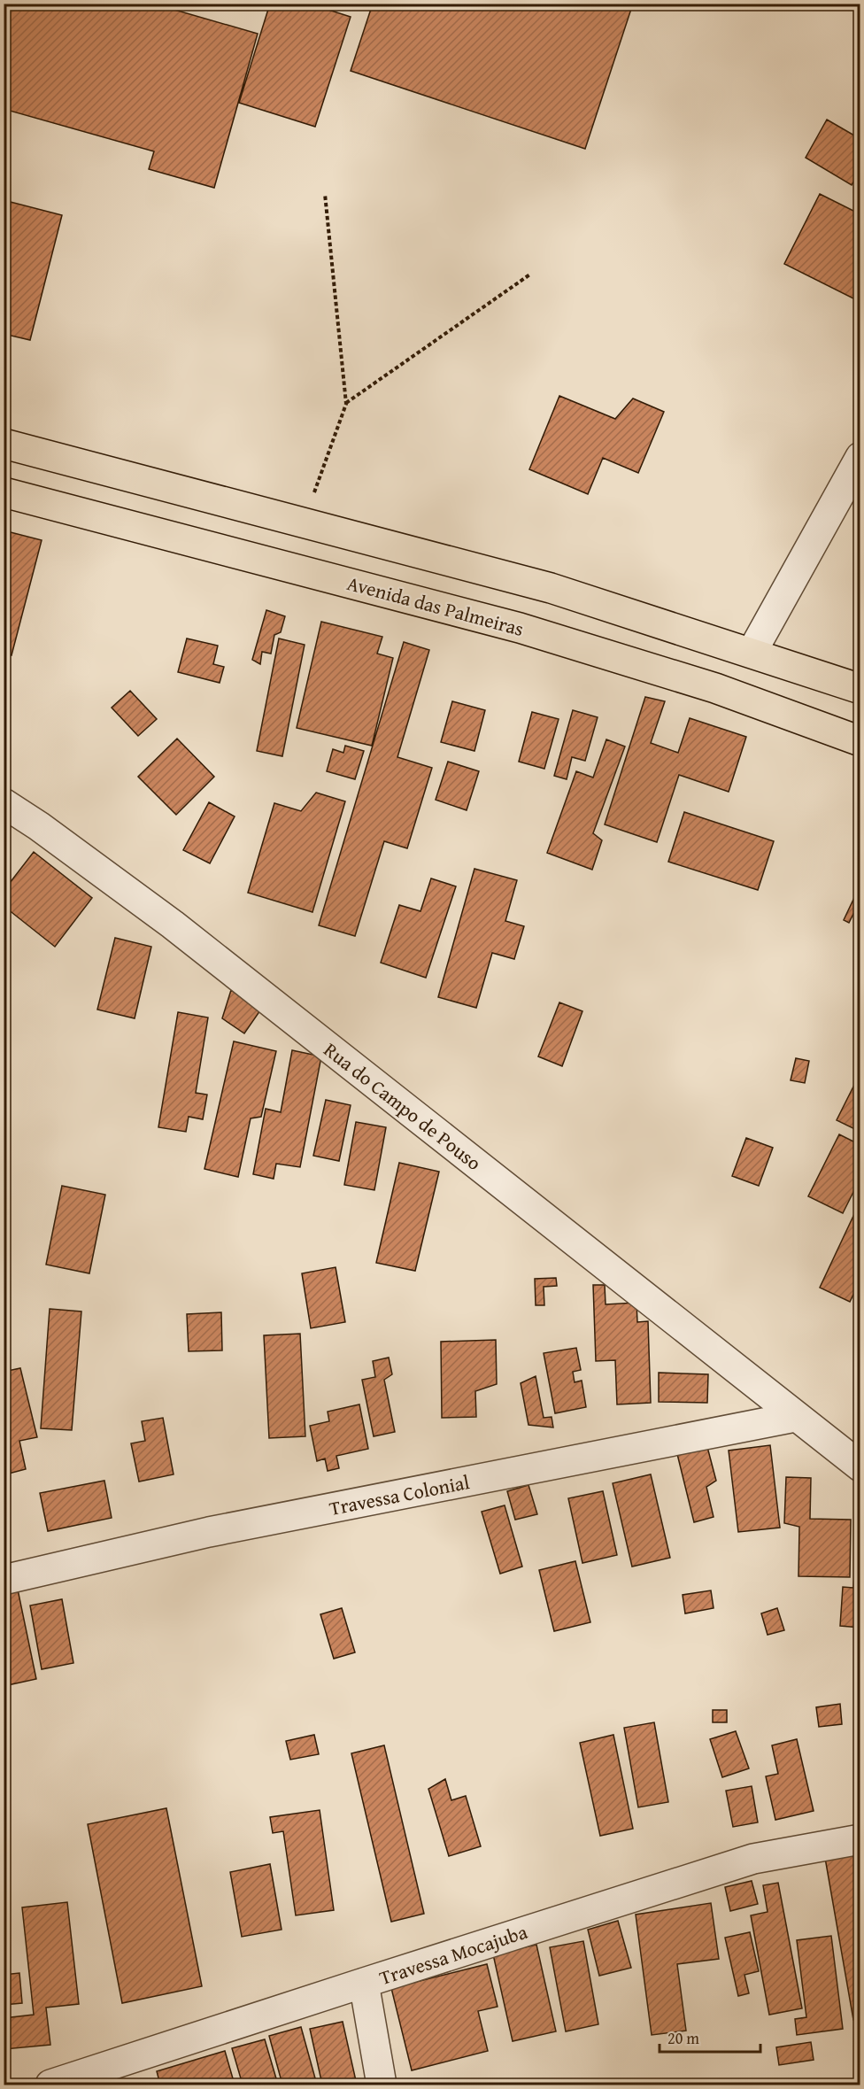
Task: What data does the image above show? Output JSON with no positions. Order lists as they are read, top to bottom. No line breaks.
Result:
{"streets":{"main road":["Avenida das Palmeiras"],"street":["Rua do Campo de Pouso","Travessa Colonial","Travessa Mocajuba"]},"crossings":[["Rua do Campo de Pouso","Travessa Colonial"]],"scale_bar":"20 m"}
